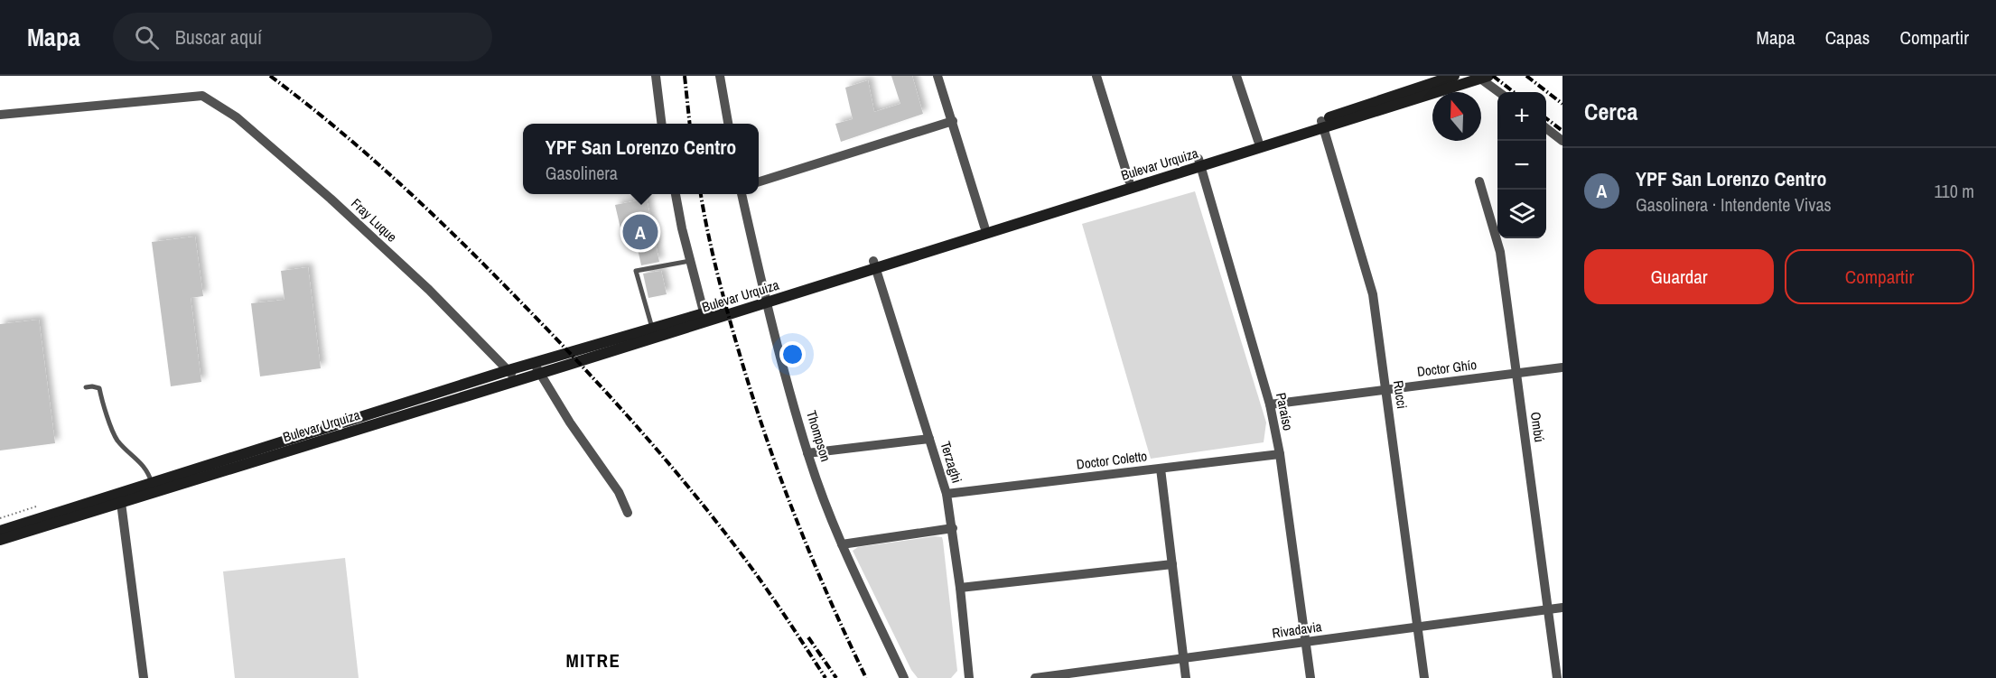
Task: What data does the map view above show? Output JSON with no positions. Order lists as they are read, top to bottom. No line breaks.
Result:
{"streets":{"main road":["Bulevar Urquiza"],"street":["Fray Luque","Doctor Ghío","Rucci","Paraíso","Ombú","Thompson","Doctor Coletto","Terzaghi","Rivadavia"]},"crossings":[["Bulevar Urquiza","Fray Luque"],["Bulevar Urquiza","Rucci"],["Bulevar Urquiza","Paraíso"],["Bulevar Urquiza","Thompson"],["Bulevar Urquiza","Terzaghi"],["Doctor Ghío","Rucci"],["Doctor Ghío","Paraíso"],["Doctor Ghío","Ombú"],["Rucci","Rivadavia"],["Paraíso","Doctor Coletto"],["Paraíso","Rivadavia"],["Ombú","Rivadavia"],["Doctor Coletto","Terzaghi"]],"districts":["MITRE"],"north":"top","page":{"header":"Mapa","search":"Buscar aquí","nav":["Mapa","Capas","Compartir"],"heading":"Cerca","map_buttons":["+","−"],"popup":["YPF San Lorenzo Centro","Gasolinera"],"list":[{"mark":"A","name":"YPF San Lorenzo Centro","note":"Gasolinera · Intendente Vivas","value":"110 m"}],"pins":"A","buttons":["Guardar","Compartir"]}}
